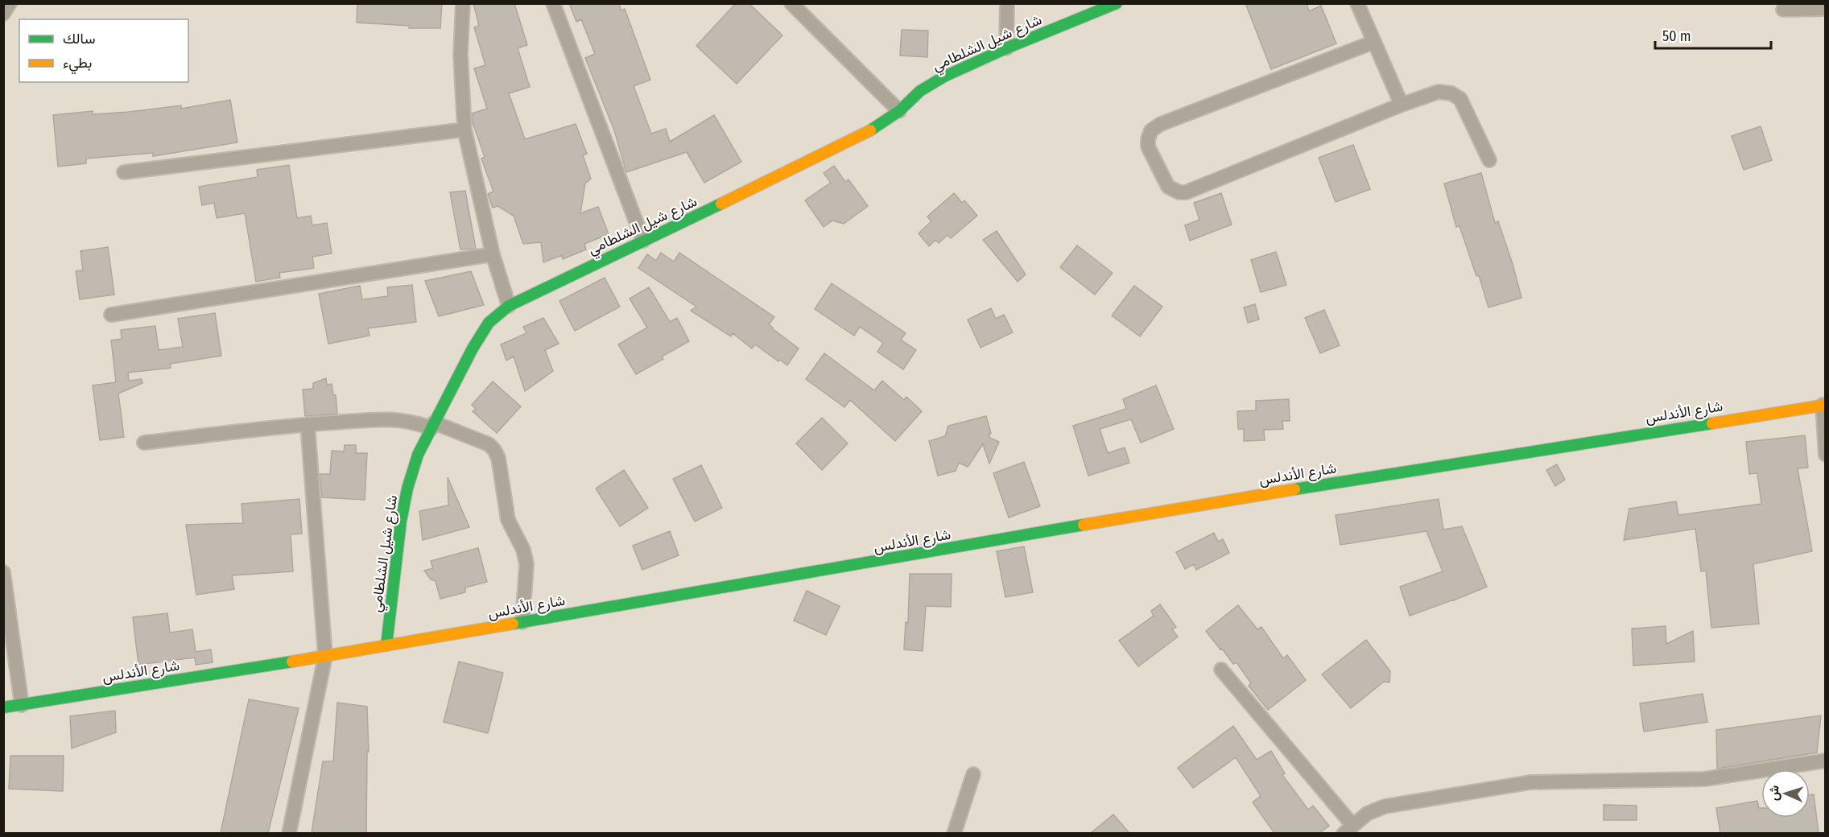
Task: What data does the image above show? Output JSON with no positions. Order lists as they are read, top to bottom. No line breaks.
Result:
{"streets":{"main road":["شارع شيل الشلطامي","شارع الأندلس"]},"crossings":[["شارع شيل الشلطامي","شارع الأندلس"]],"legend":["سالك","بطيء"],"scale_bar":"50 m","north":"left"}
